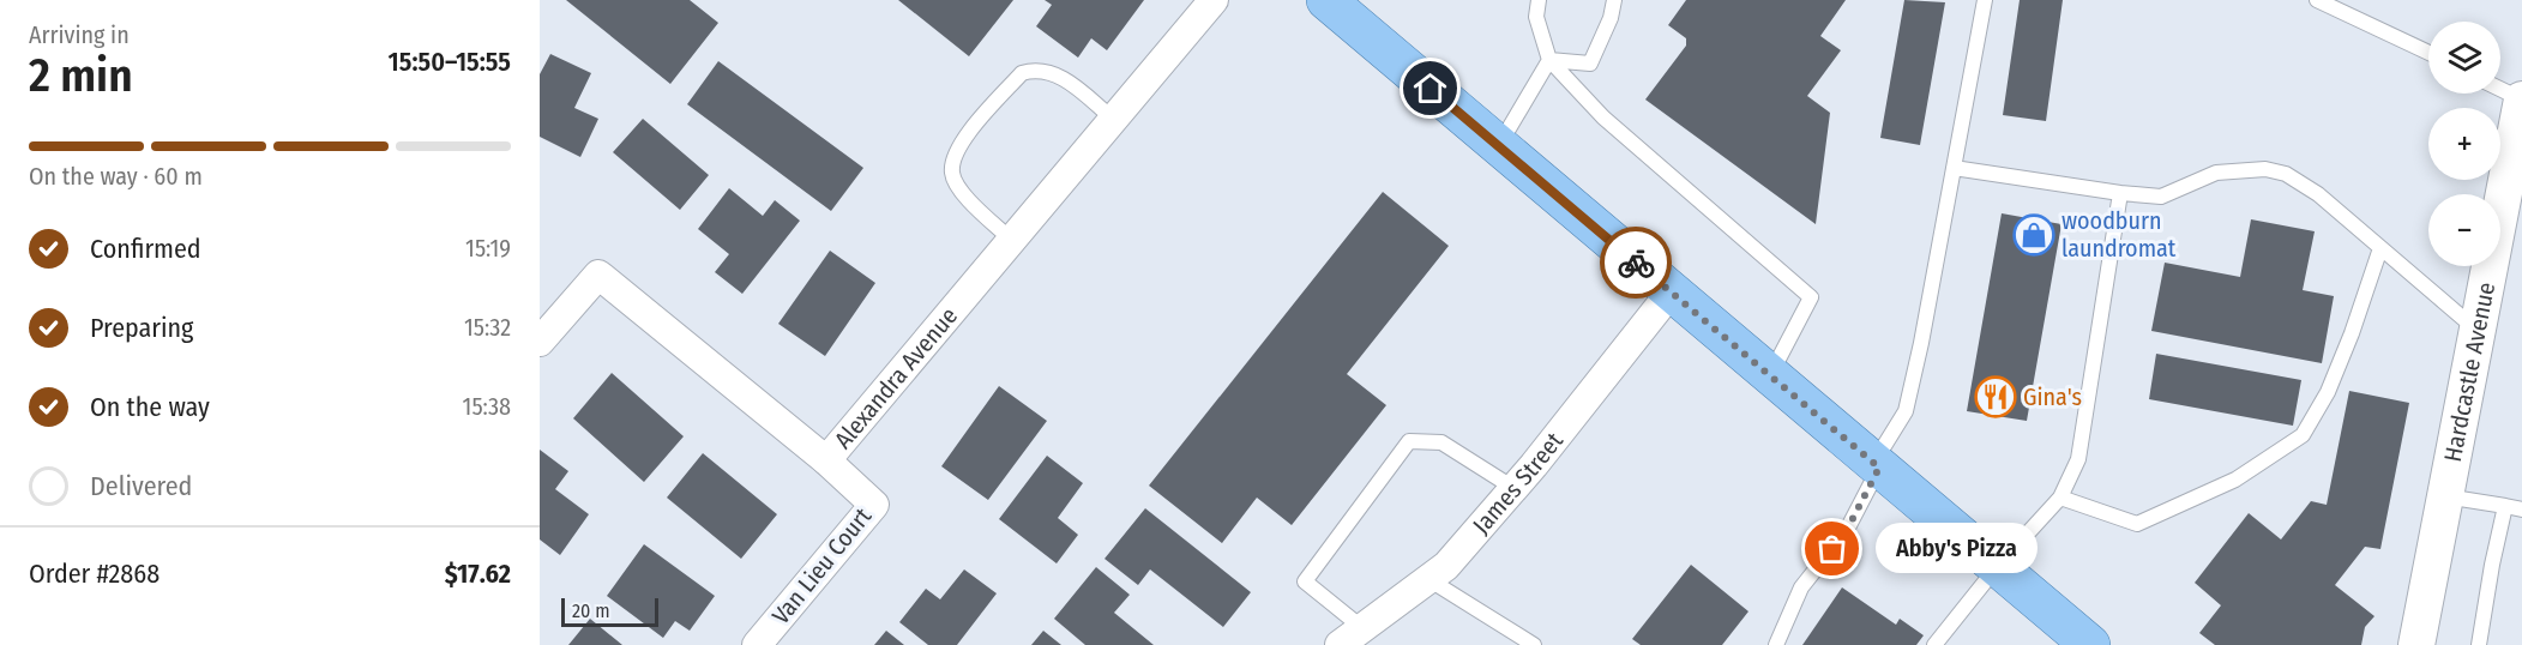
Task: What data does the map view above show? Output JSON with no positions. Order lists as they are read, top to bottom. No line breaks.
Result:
{"streets":{"street":["Hardcastle Avenue","Alexandra Avenue","James Street","Van Lieu Court"]},"crossings":[["Alexandra Avenue","Van Lieu Court"]],"places":{"shop":["woodburn laundromat"],"restaurant":["Gina's"],"other":["Abby's Pizza"]},"scale_bar":"20 m","page":{"heading":["2 min","Arriving in","15:50–15:55"],"panel":["Order #2868","$17.62"],"map_buttons":["+","−"],"bar":"On the way · 60 m","list":[["Confirmed","15:19"],["Preparing","15:32"],["On the way","15:38"],"Delivered"],"bubble":"Abby's Pizza","scale":"20 m"}}
